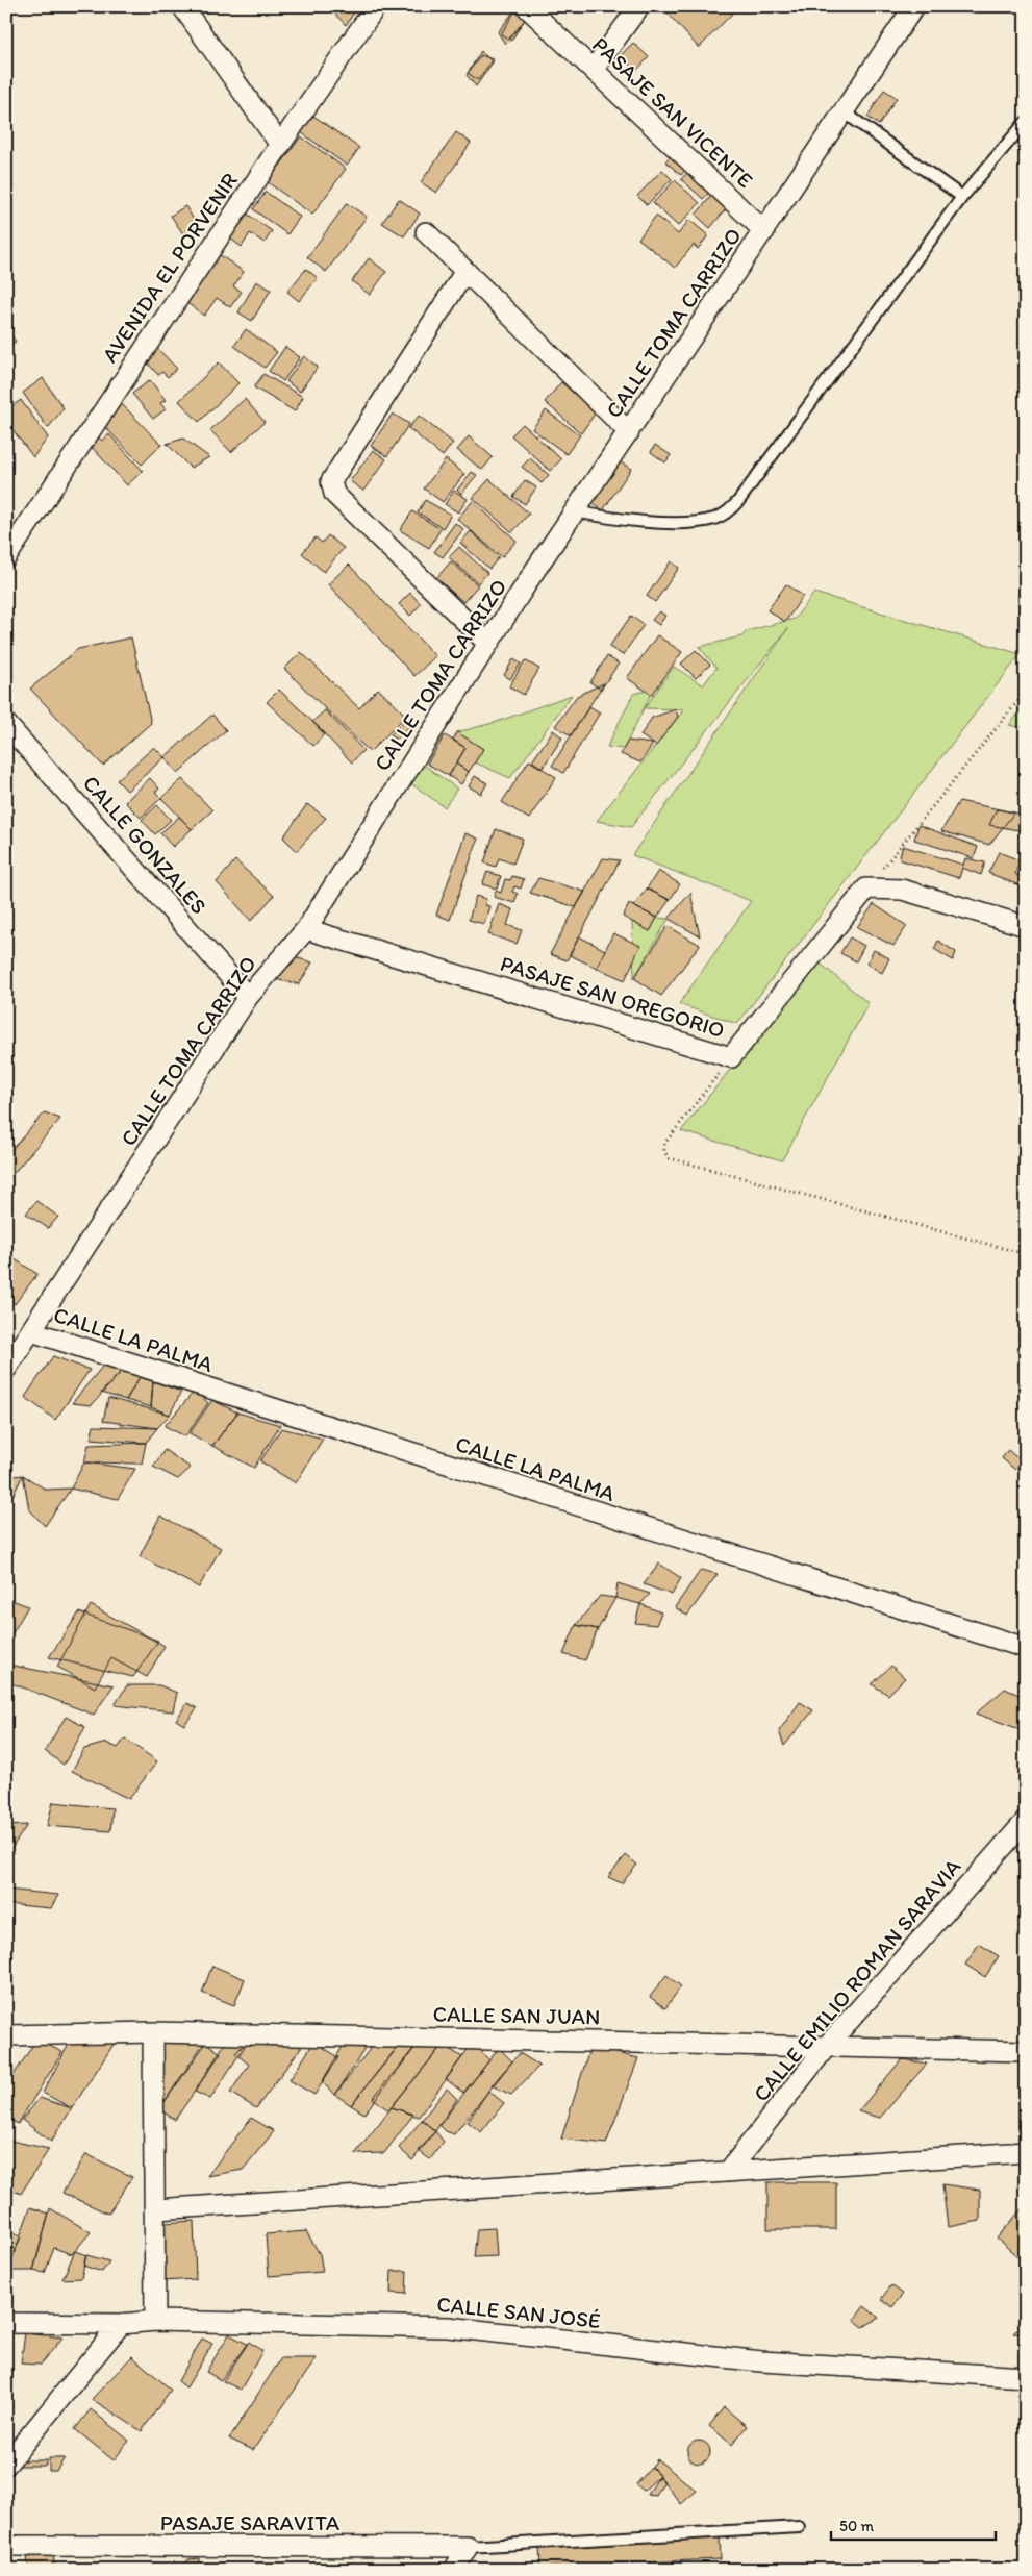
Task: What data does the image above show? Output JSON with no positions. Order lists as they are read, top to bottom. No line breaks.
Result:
{"streets":{"street":["PASAJE SAN VICENTE","AVENIDA EL PORVENIR","CALLE TOMA CARRIZO","CALLE GONZALES","PASAJE SAN OREGORIO","CALLE LA PALMA","CALLE EMILIO ROMAN SARAVIA","CALLE SAN JUAN","CALLE SAN JOSÉ","PASAJE SARAVITA"]},"crossings":[["PASAJE SAN VICENTE","CALLE TOMA CARRIZO"],["CALLE TOMA CARRIZO","CALLE GONZALES"],["CALLE TOMA CARRIZO","PASAJE SAN OREGORIO"],["CALLE TOMA CARRIZO","CALLE LA PALMA"],["CALLE EMILIO ROMAN SARAVIA","CALLE SAN JUAN"]],"scale_bar":"50 m"}
